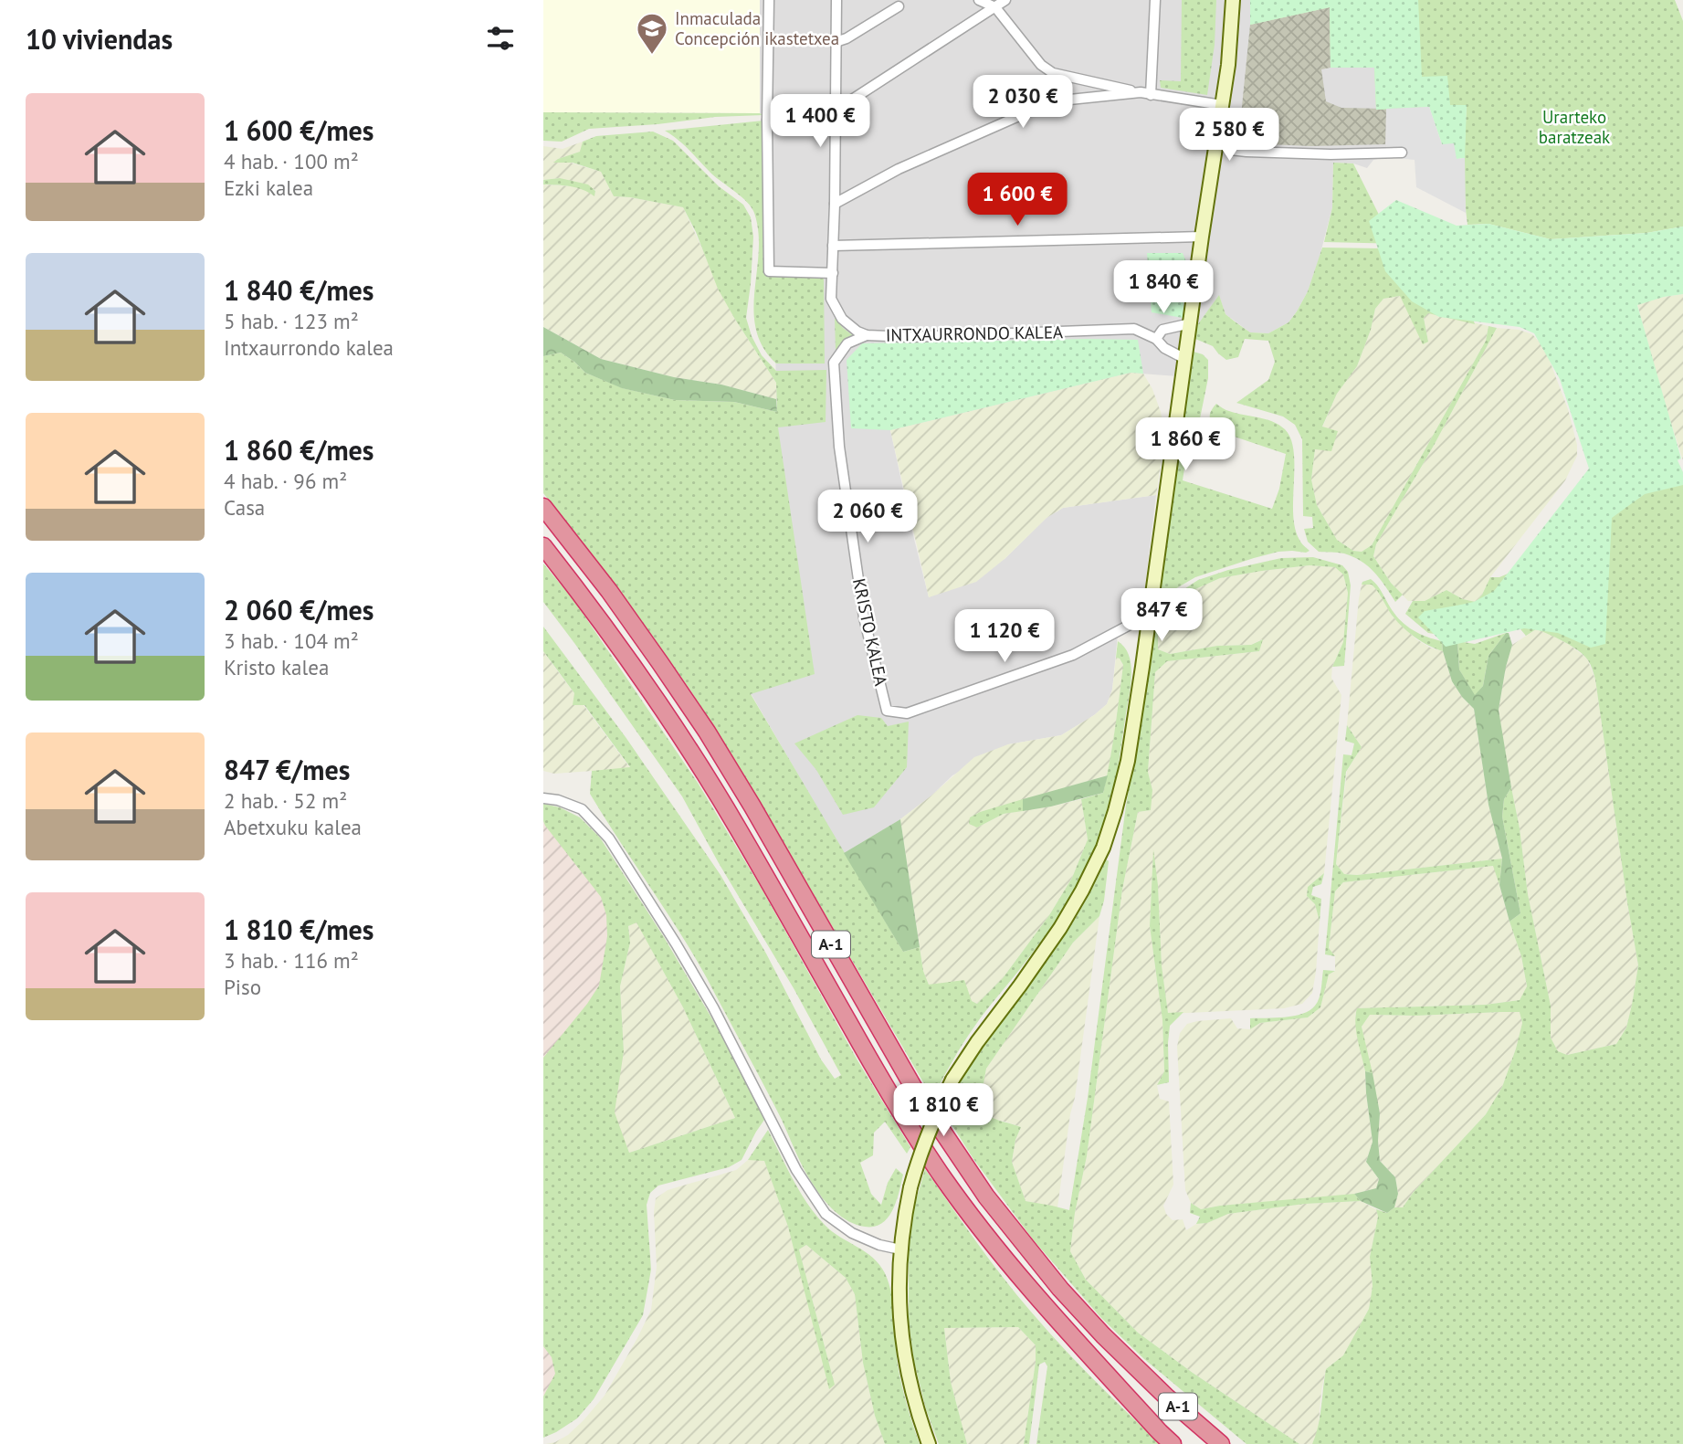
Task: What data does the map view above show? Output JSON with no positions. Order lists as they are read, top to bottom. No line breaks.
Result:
{"streets":{"highway":["A-1"],"street":["INTXAURRONDO KALEA","KRISTO KALEA"]},"crossings":[["INTXAURRONDO KALEA","KRISTO KALEA"]],"parks":["Urarteko baratzeak"],"places":{"school or university":["Inmaculada Concepción ikastetxea"]},"page":{"heading":"10 viviendas","price":["2 030 €","1 400 €","2 580 €","1 600 €","1 840 €","1 860 €","2 060 €","847 €","1 120 €","1 810 €"],"list":[{"name":"1 600 €/mes","note":"4 hab. · 100 m² · Ezki kalea"},{"name":"1 840 €/mes","note":"5 hab. · 123 m² · Intxaurrondo kalea"},{"name":"1 860 €/mes","note":"4 hab. · 96 m² · Casa"},{"name":"2 060 €/mes","note":"3 hab. · 104 m² · Kristo kalea"},{"name":"847 €/mes","note":"2 hab. · 52 m² · Abetxuku kalea"},{"name":"1 810 €/mes","note":"3 hab. · 116 m² · Piso"}]}}
